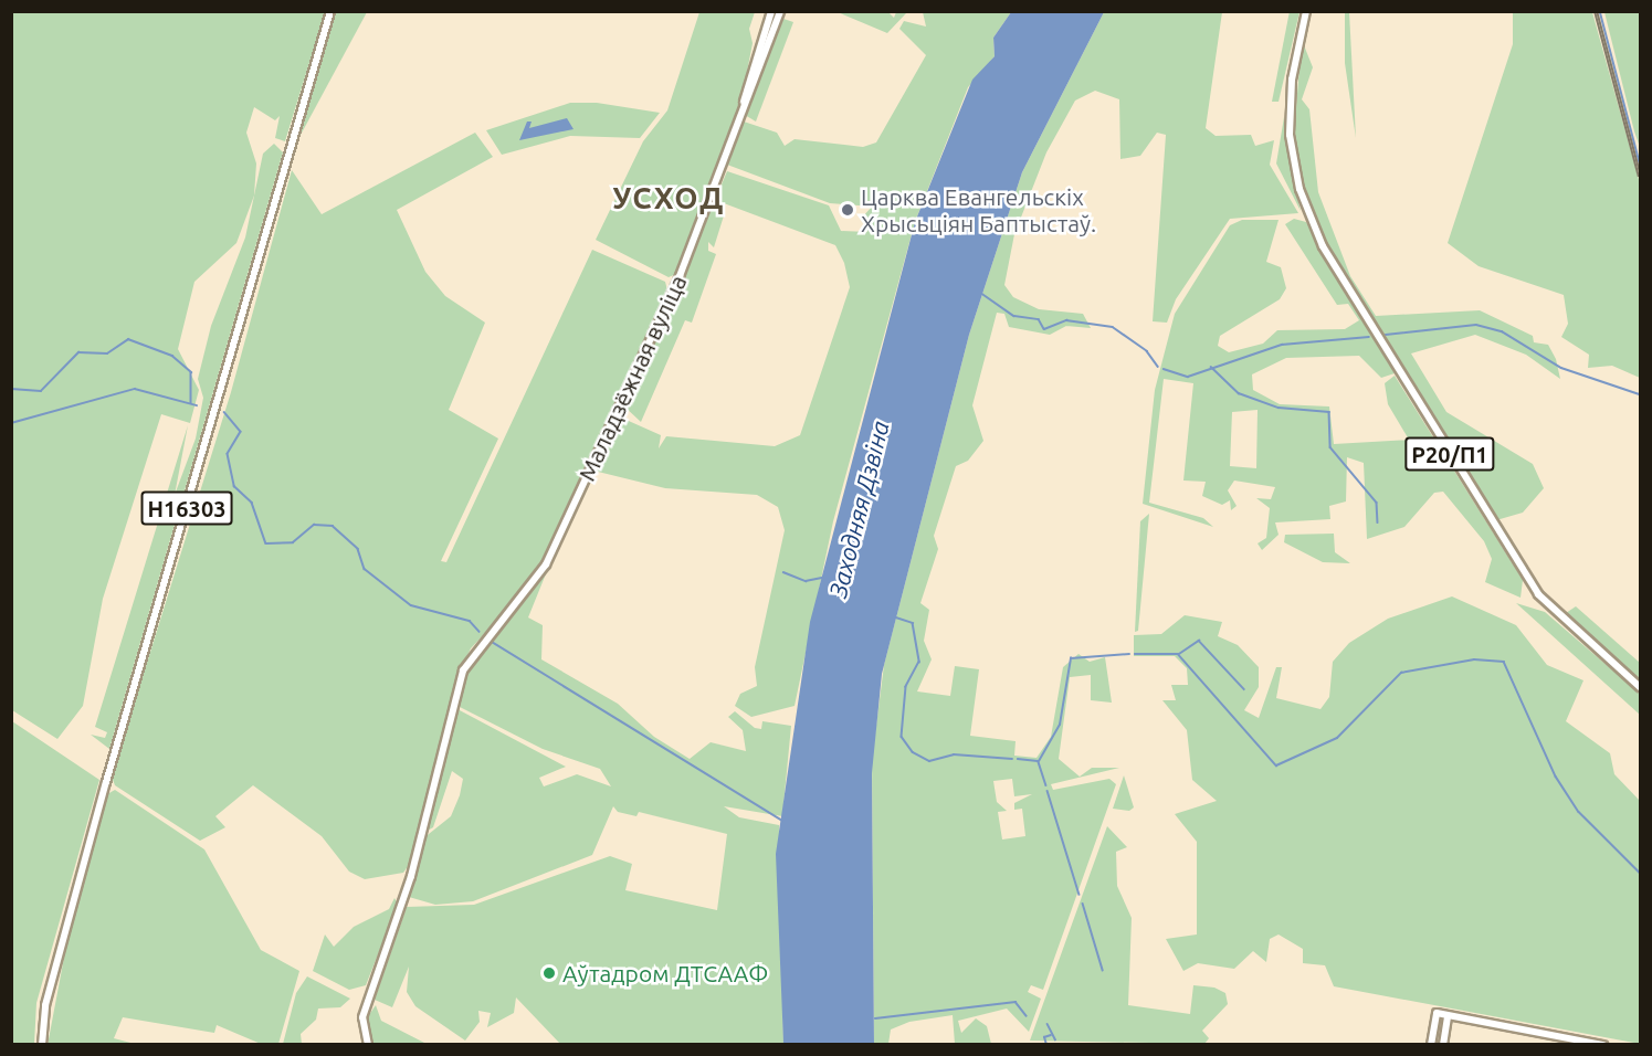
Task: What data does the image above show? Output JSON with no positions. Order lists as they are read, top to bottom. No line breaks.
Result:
{"streets":{"main road":["Маладзёжная вуліца","Р20/П1","Н16303"]},"districts":["УСХОД"],"water":["Заходняя Дзвіна"],"places":["Царква Евангельскіх Хрысьціян Баптыстаў.","Аўтадром ДТСААФ"]}
